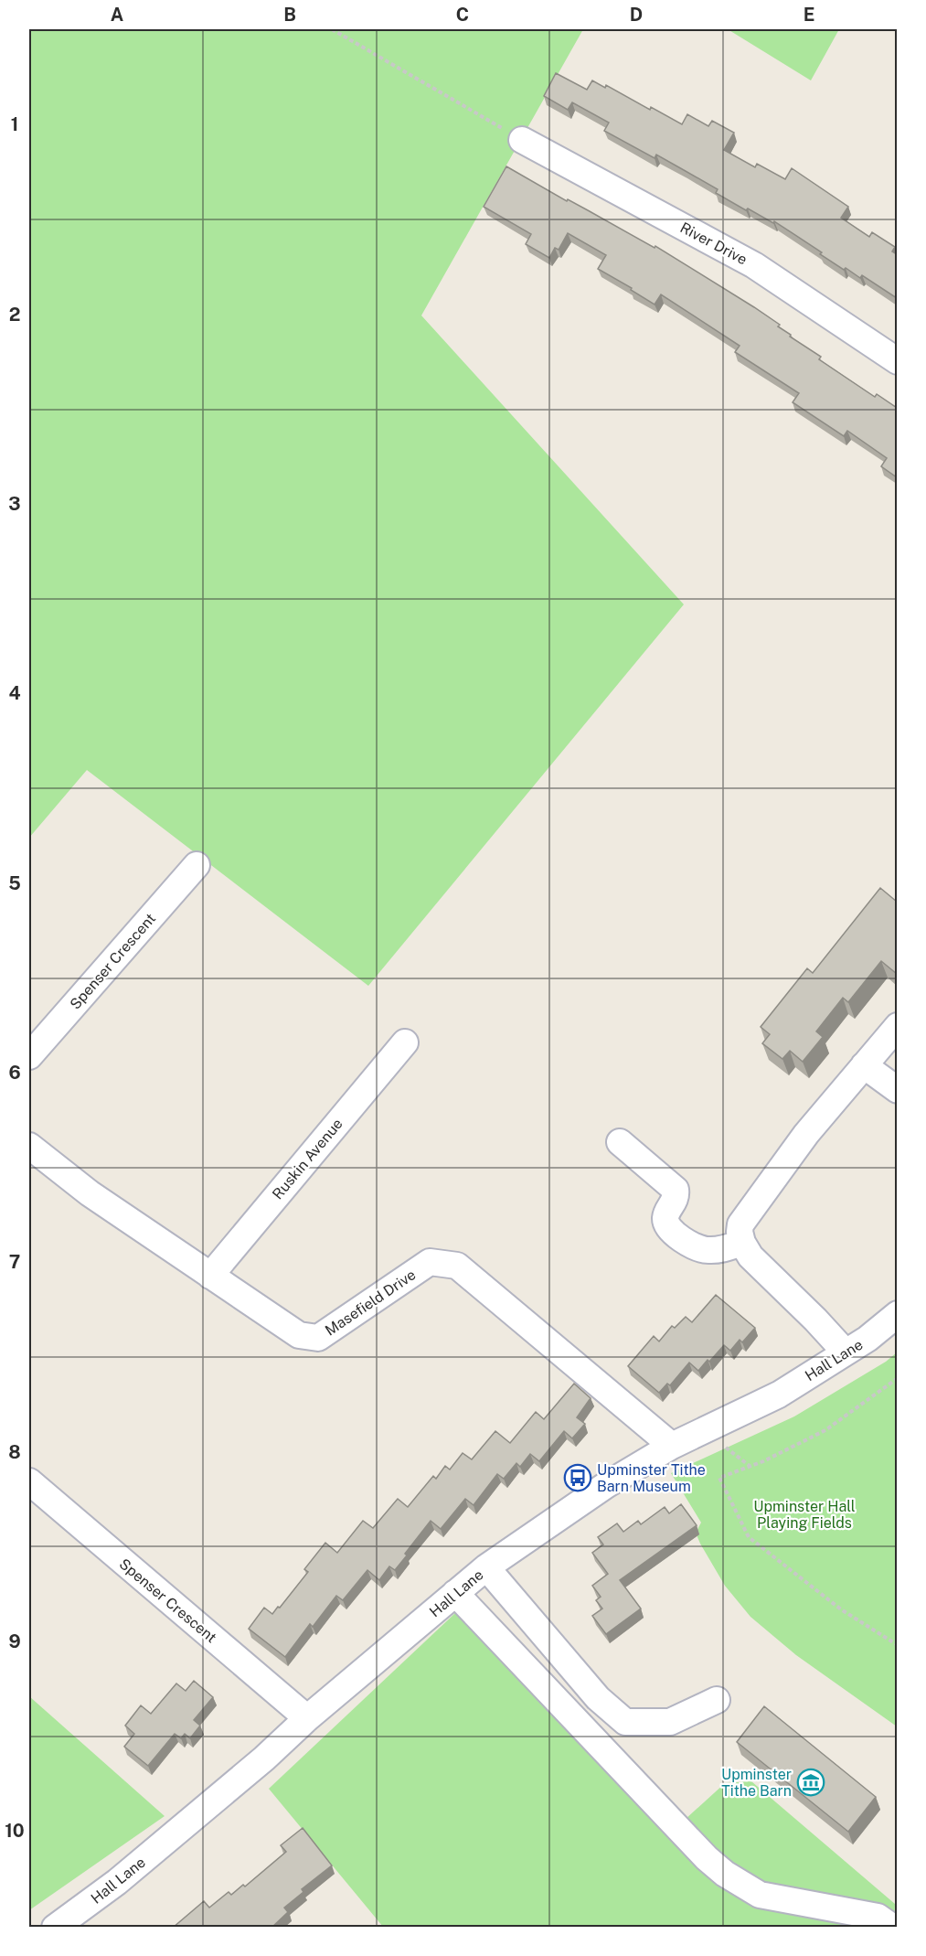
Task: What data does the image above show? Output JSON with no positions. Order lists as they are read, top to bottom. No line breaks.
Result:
{"streets":{"street":["River Drive","Spenser Crescent","Ruskin Avenue","Masefield Drive","Hall Lane"]},"crossings":[["Spenser Crescent","Hall Lane"],["Ruskin Avenue","Masefield Drive"],["Masefield Drive","Hall Lane"]],"parks":["Upminster Hall Playing Fields"],"places":{"bus stop":["Upminster Tithe Barn Museum"],"museum":["Upminster Tithe Barn"]},"grid":{"columns":["A","B","C","D","E"],"rows":["1","2","3","4","5","6","7","8","9","10"]}}
